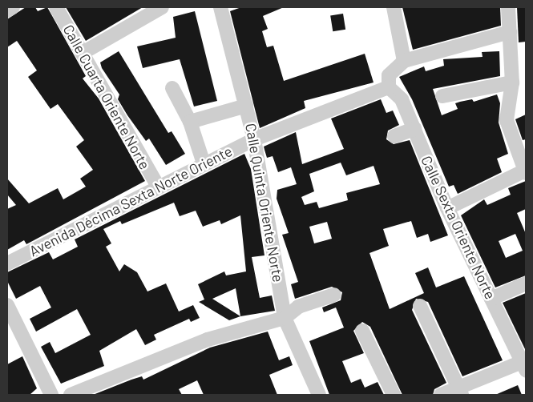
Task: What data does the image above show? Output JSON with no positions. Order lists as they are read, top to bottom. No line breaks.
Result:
{"streets":{"street":["Calle Cuarta Oriente Norte","Avenida Décima Sexta Norte Oriente","Calle Quinta Oriente Norte","Calle Sexta Oriente Norte"]},"crossings":[["Calle Cuarta Oriente Norte","Avenida Décima Sexta Norte Oriente"],["Avenida Décima Sexta Norte Oriente","Calle Quinta Oriente Norte"],["Avenida Décima Sexta Norte Oriente","Calle Sexta Oriente Norte"]]}
